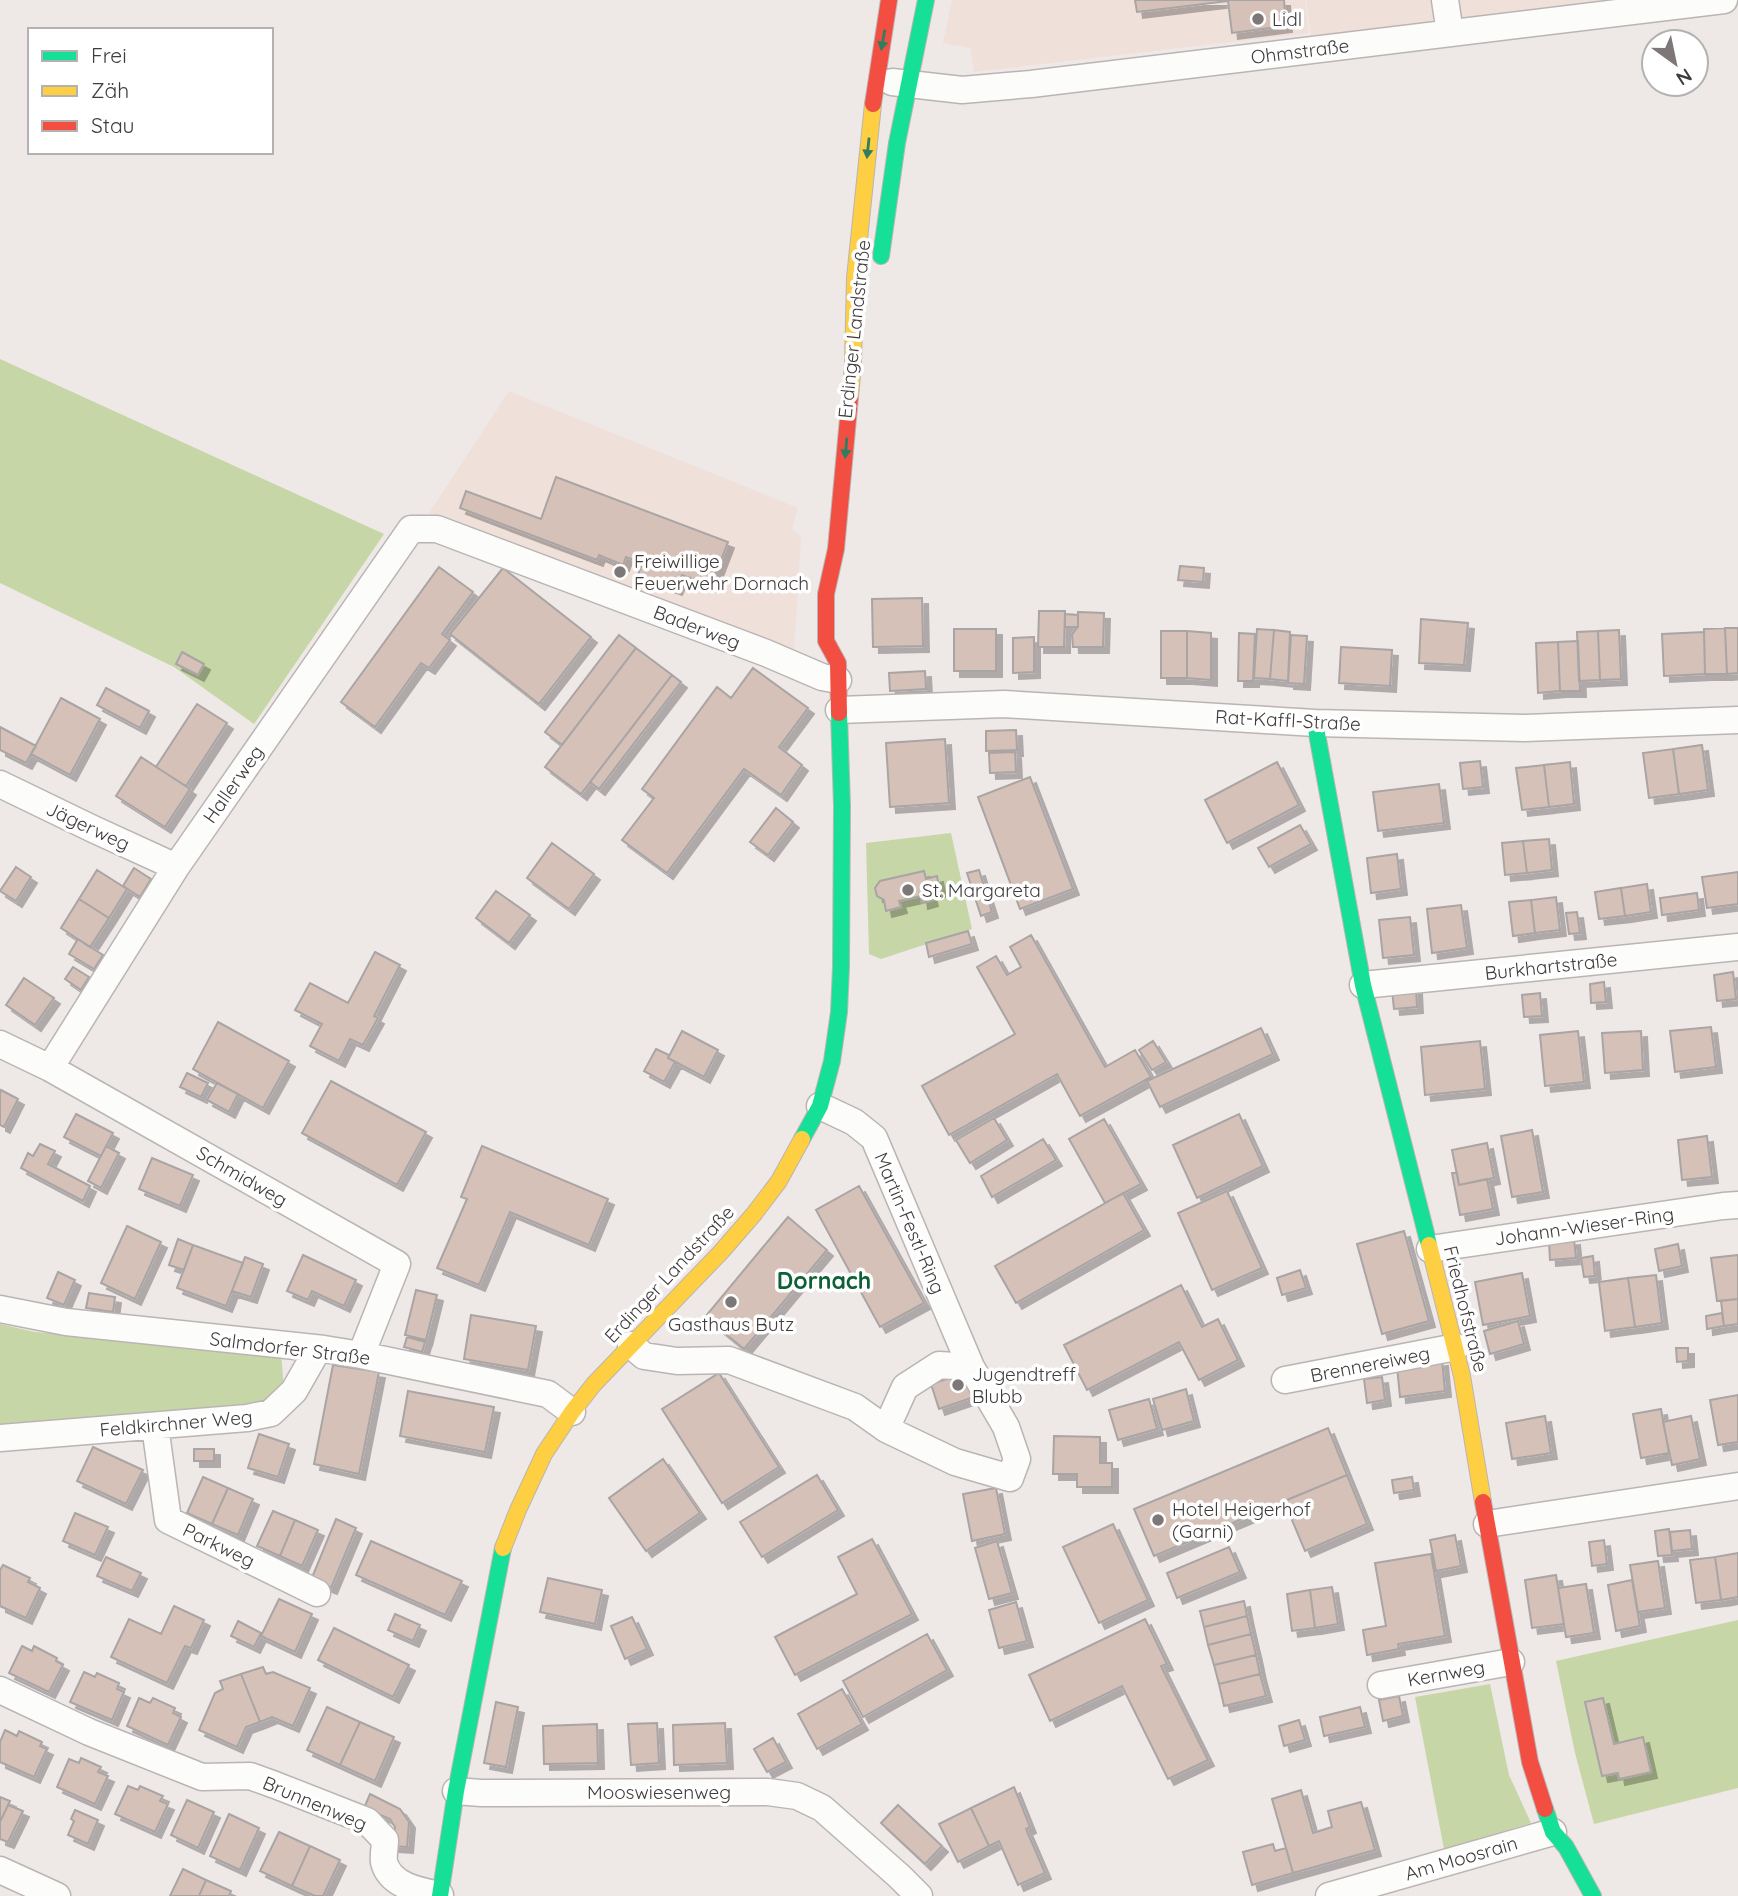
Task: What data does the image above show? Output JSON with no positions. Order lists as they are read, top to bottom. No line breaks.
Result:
{"streets":{"street":["Ohmstraße","Erdinger Landstraße","Baderweg","Rat-Kaffl-Straße","Hallerweg","Jägerweg","Burkhartstraße","Schmidweg","Martin-Festl-Ring","Johann-Wieser-Ring","Friedhofstraße","Salmdorfer Straße","Brennereiweg","Feldkirchner Weg","Parkweg","Kernweg","Mooswiesenweg","Brunnenweg","Am Moosrain"]},"crossings":[["Ohmstraße","Erdinger Landstraße"],["Erdinger Landstraße","Baderweg"],["Erdinger Landstraße","Rat-Kaffl-Straße"],["Erdinger Landstraße","Martin-Festl-Ring"],["Erdinger Landstraße","Salmdorfer Straße"],["Erdinger Landstraße","Mooswiesenweg"],["Erdinger Landstraße","Brunnenweg"],["Baderweg","Hallerweg"],["Rat-Kaffl-Straße","Friedhofstraße"],["Hallerweg","Jägerweg"],["Hallerweg","Schmidweg"],["Burkhartstraße","Friedhofstraße"],["Schmidweg","Salmdorfer Straße"],["Johann-Wieser-Ring","Friedhofstraße"],["Friedhofstraße","Brennereiweg"],["Friedhofstraße","Kernweg"],["Friedhofstraße","Am Moosrain"],["Salmdorfer Straße","Feldkirchner Weg"],["Feldkirchner Weg","Parkweg"]],"districts":["Dornach"],"places":["Lidl","Freiwillige Feuerwehr Dornach","St. Margareta","Gasthaus Butz","Jugendtreff Blubb","Hotel Heigerhof (Garni)"],"legend":["Frei","Zäh","Stau"],"north":"bottom right"}
